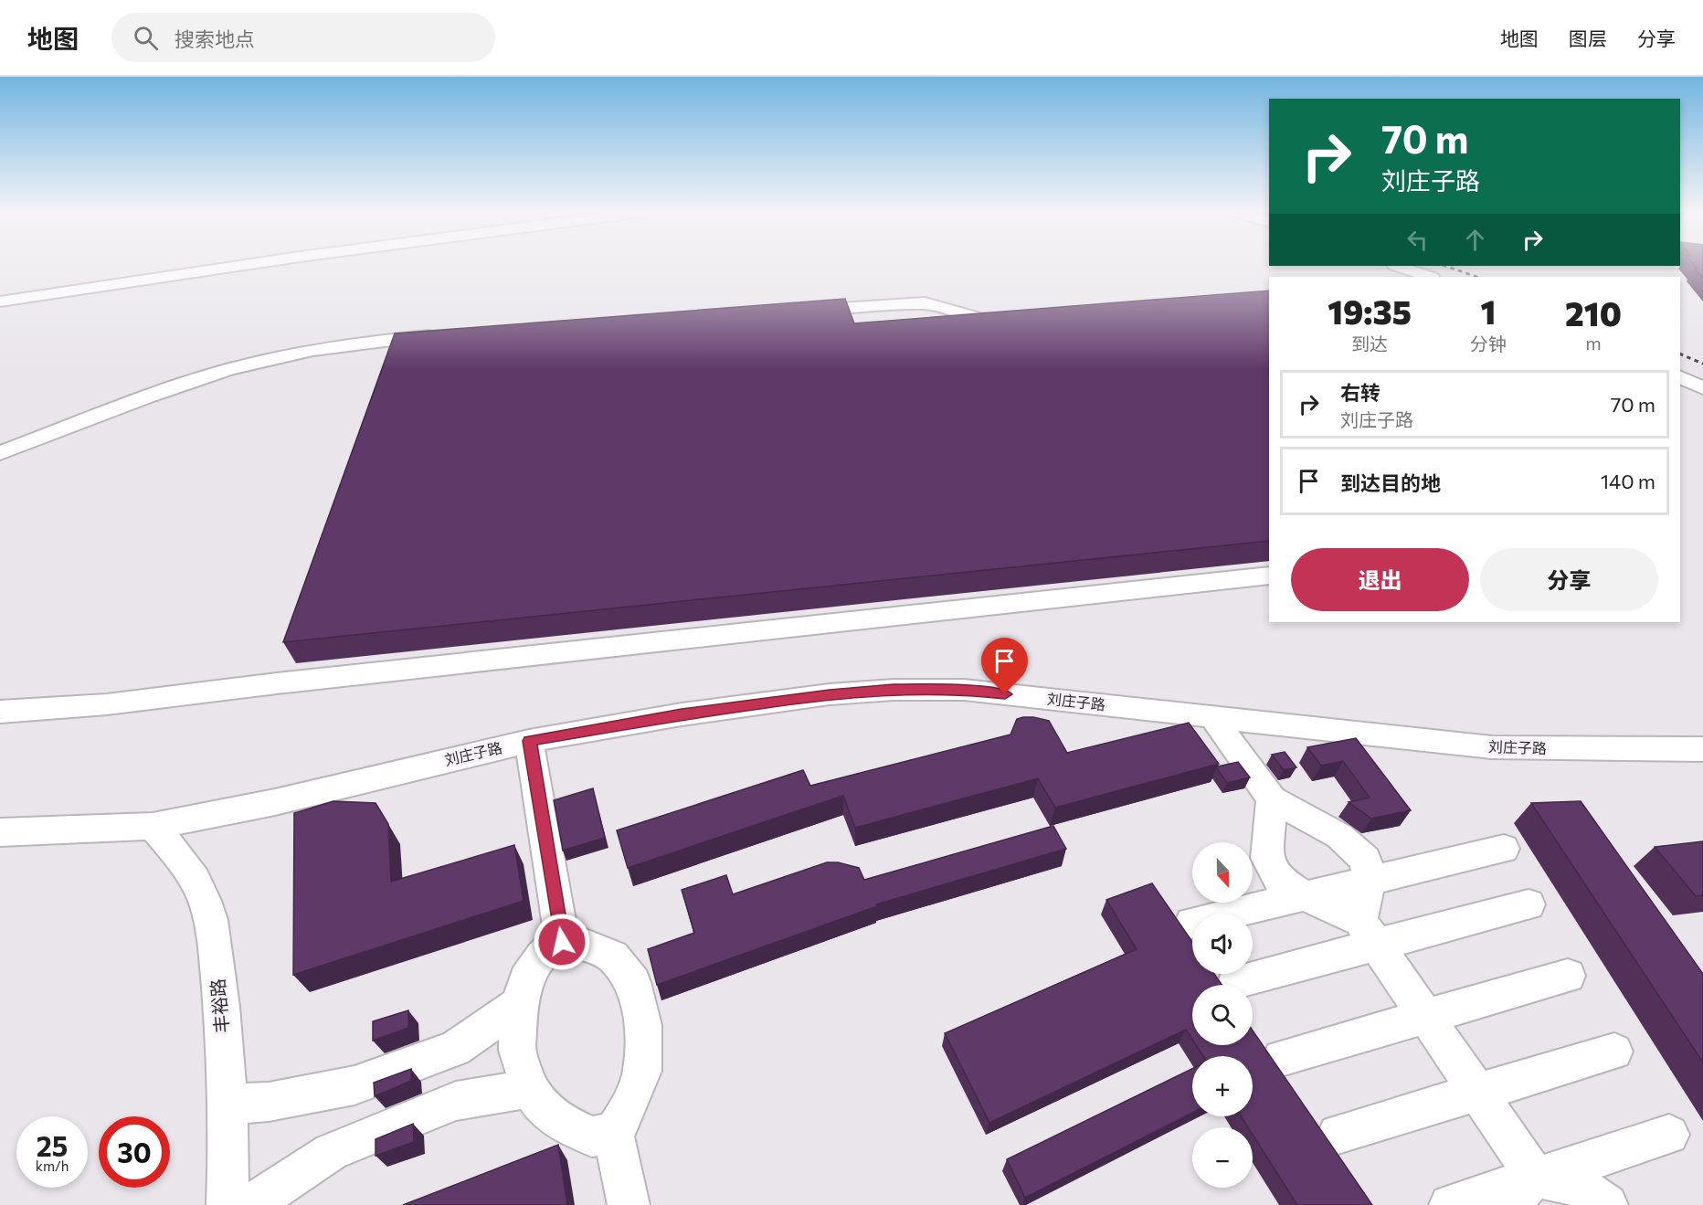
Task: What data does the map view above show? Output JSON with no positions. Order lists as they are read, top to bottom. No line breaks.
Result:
{"streets":{"street":["刘庄子路","丰裕路"]},"crossings":[["刘庄子路","丰裕路"]],"north":"bottom","page":{"header":"地图","search":"搜索地点","nav":["地图","图层","分享"],"turn":["70 m","刘庄子路"],"eta":["19:35","到达","1","分钟","210","m"],"list":[{"name":"右转","note":"刘庄子路","value":"70 m"},{"name":"到达目的地","value":"140 m"}],"buttons":["退出","分享"],"map_buttons":["+","−"],"speed":"25 km/h","limit":"30"}}
